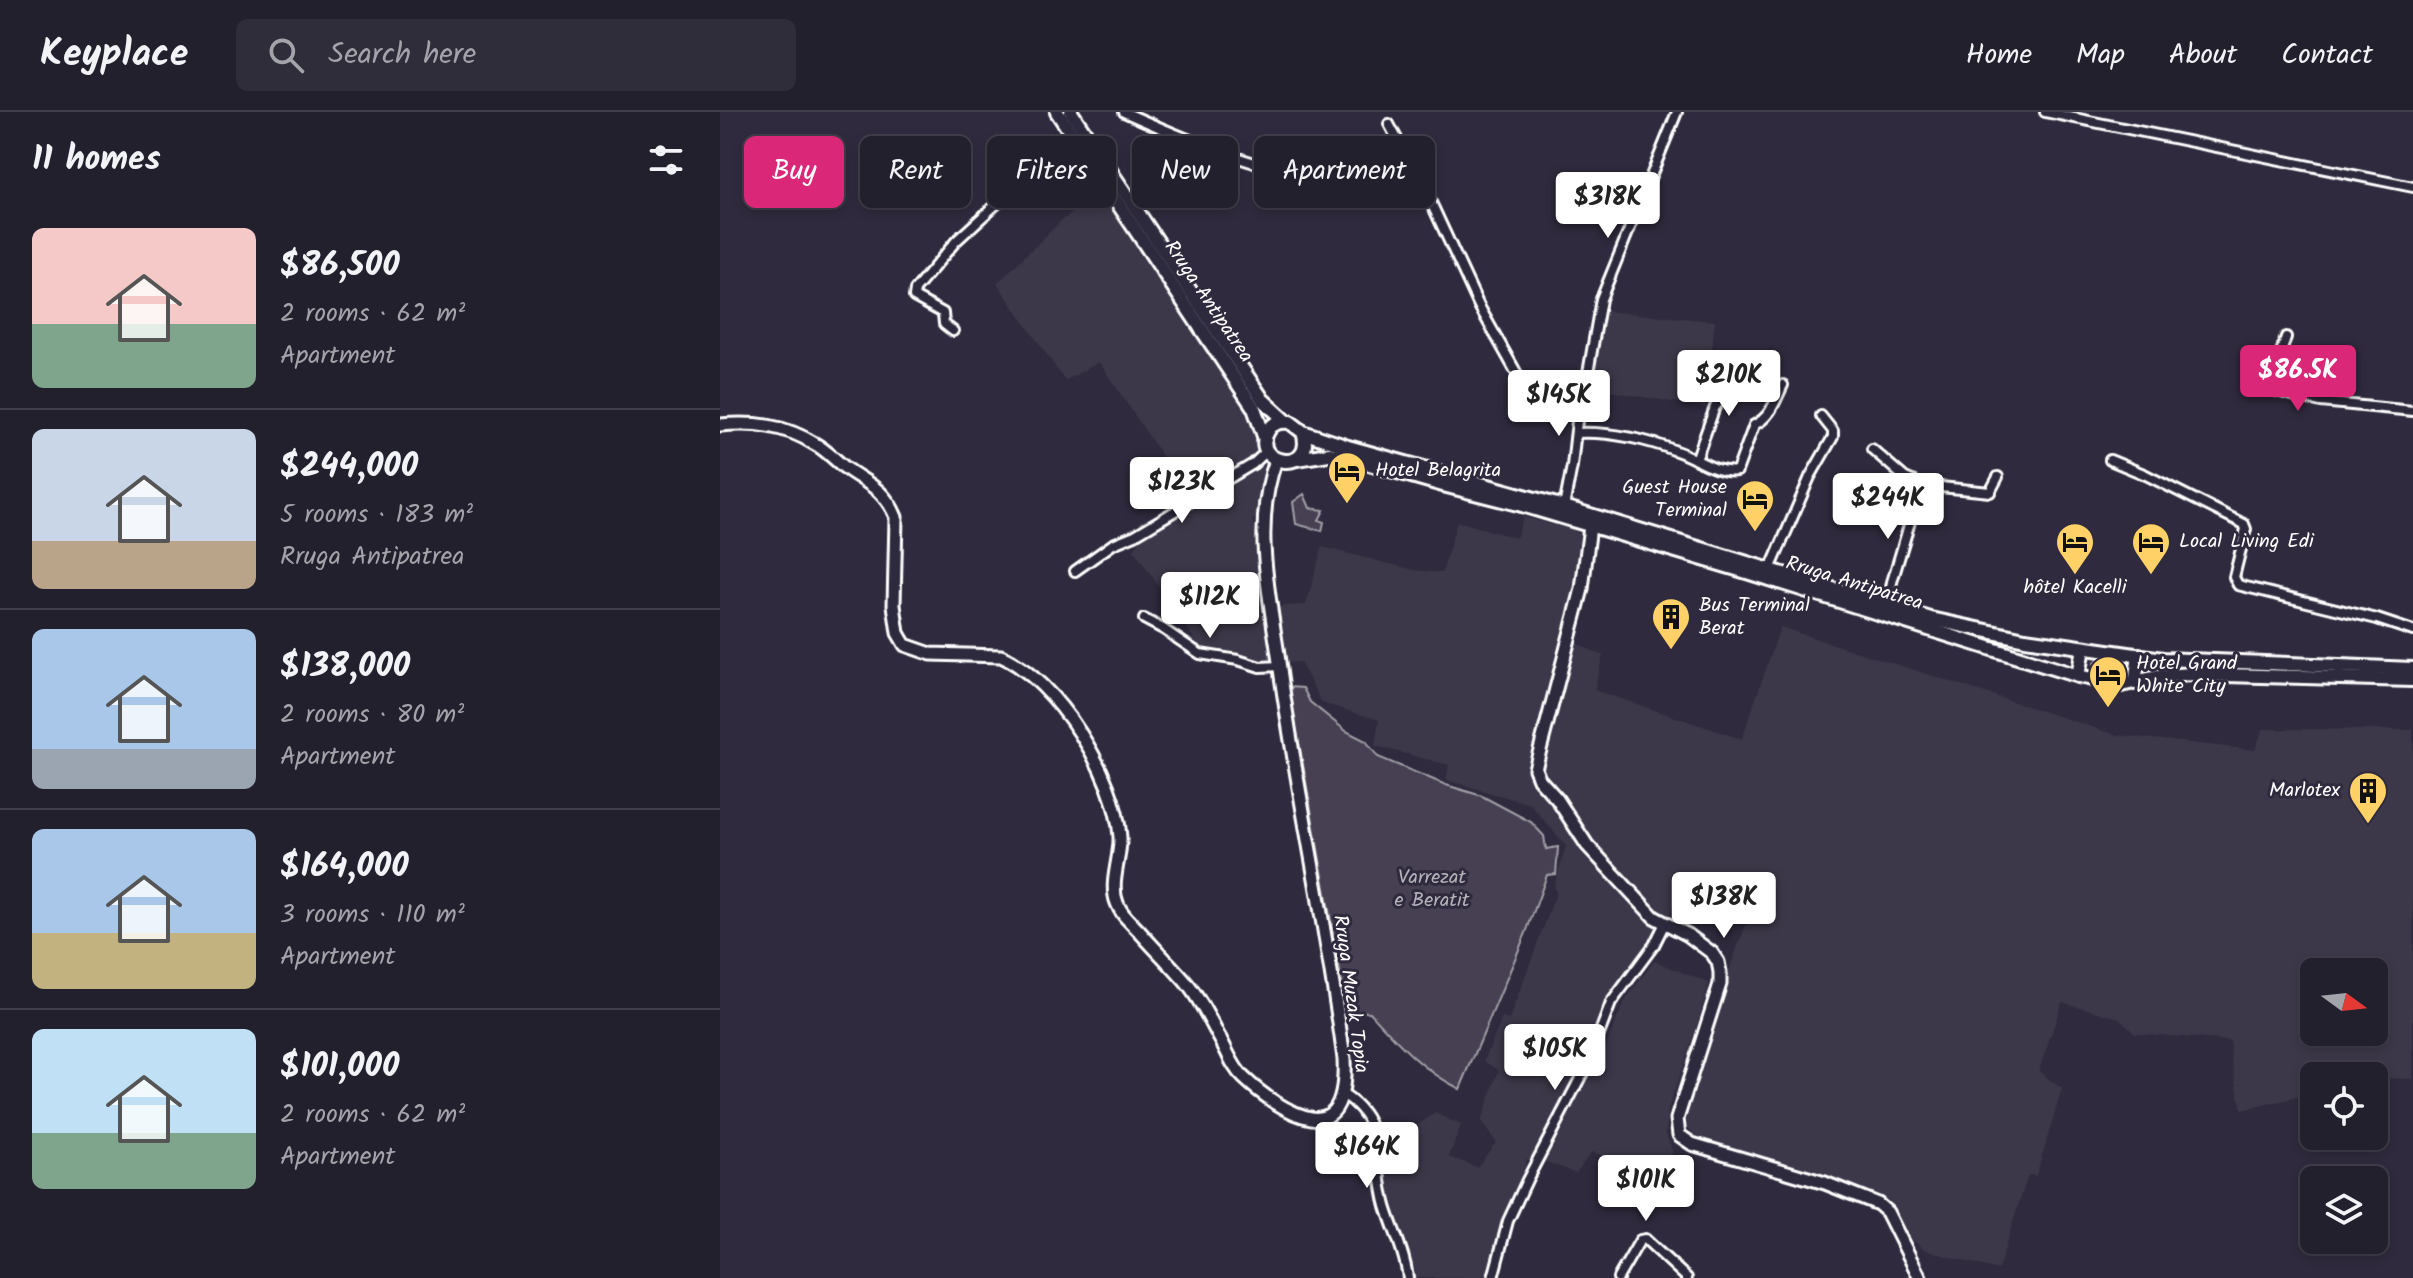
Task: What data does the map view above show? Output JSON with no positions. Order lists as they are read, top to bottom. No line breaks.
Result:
{"streets":{"main road":["Rruga Antipatrea"],"street":["Rruga Muzak Topia"]},"crossings":[["Rruga Antipatrea","Rruga Muzak Topia"]],"parks":["Varrezat e Beratit"],"places":{"hotel":["Hotel Belagrita","Guest House Terminal","hôtel Kacelli","Local Living Edi","Hotel Grand White City"],"building":["Bus Terminal Berat","Marlotex"]},"north":"right","page":{"header":"Keyplace","search":"Search here","nav":["Home","Map","About","Contact"],"heading":"11 homes","chip":["Buy","Rent","Filters","New","Apartment"],"price":["$318K","$86.5K","$210K","$145K","$123K","$244K","$112K","$138K","$105K","$164K","$101K"],"list":[{"name":"$86,500","note":"2 rooms · 62 m² · Apartment"},{"name":"$244,000","note":"5 rooms · 183 m² · Rruga Antipatrea"},{"name":"$138,000","note":"2 rooms · 80 m² · Apartment"},{"name":"$164,000","note":"3 rooms · 110 m² · Apartment"},{"name":"$101,000","note":"2 rooms · 62 m² · Apartment"}]}}
